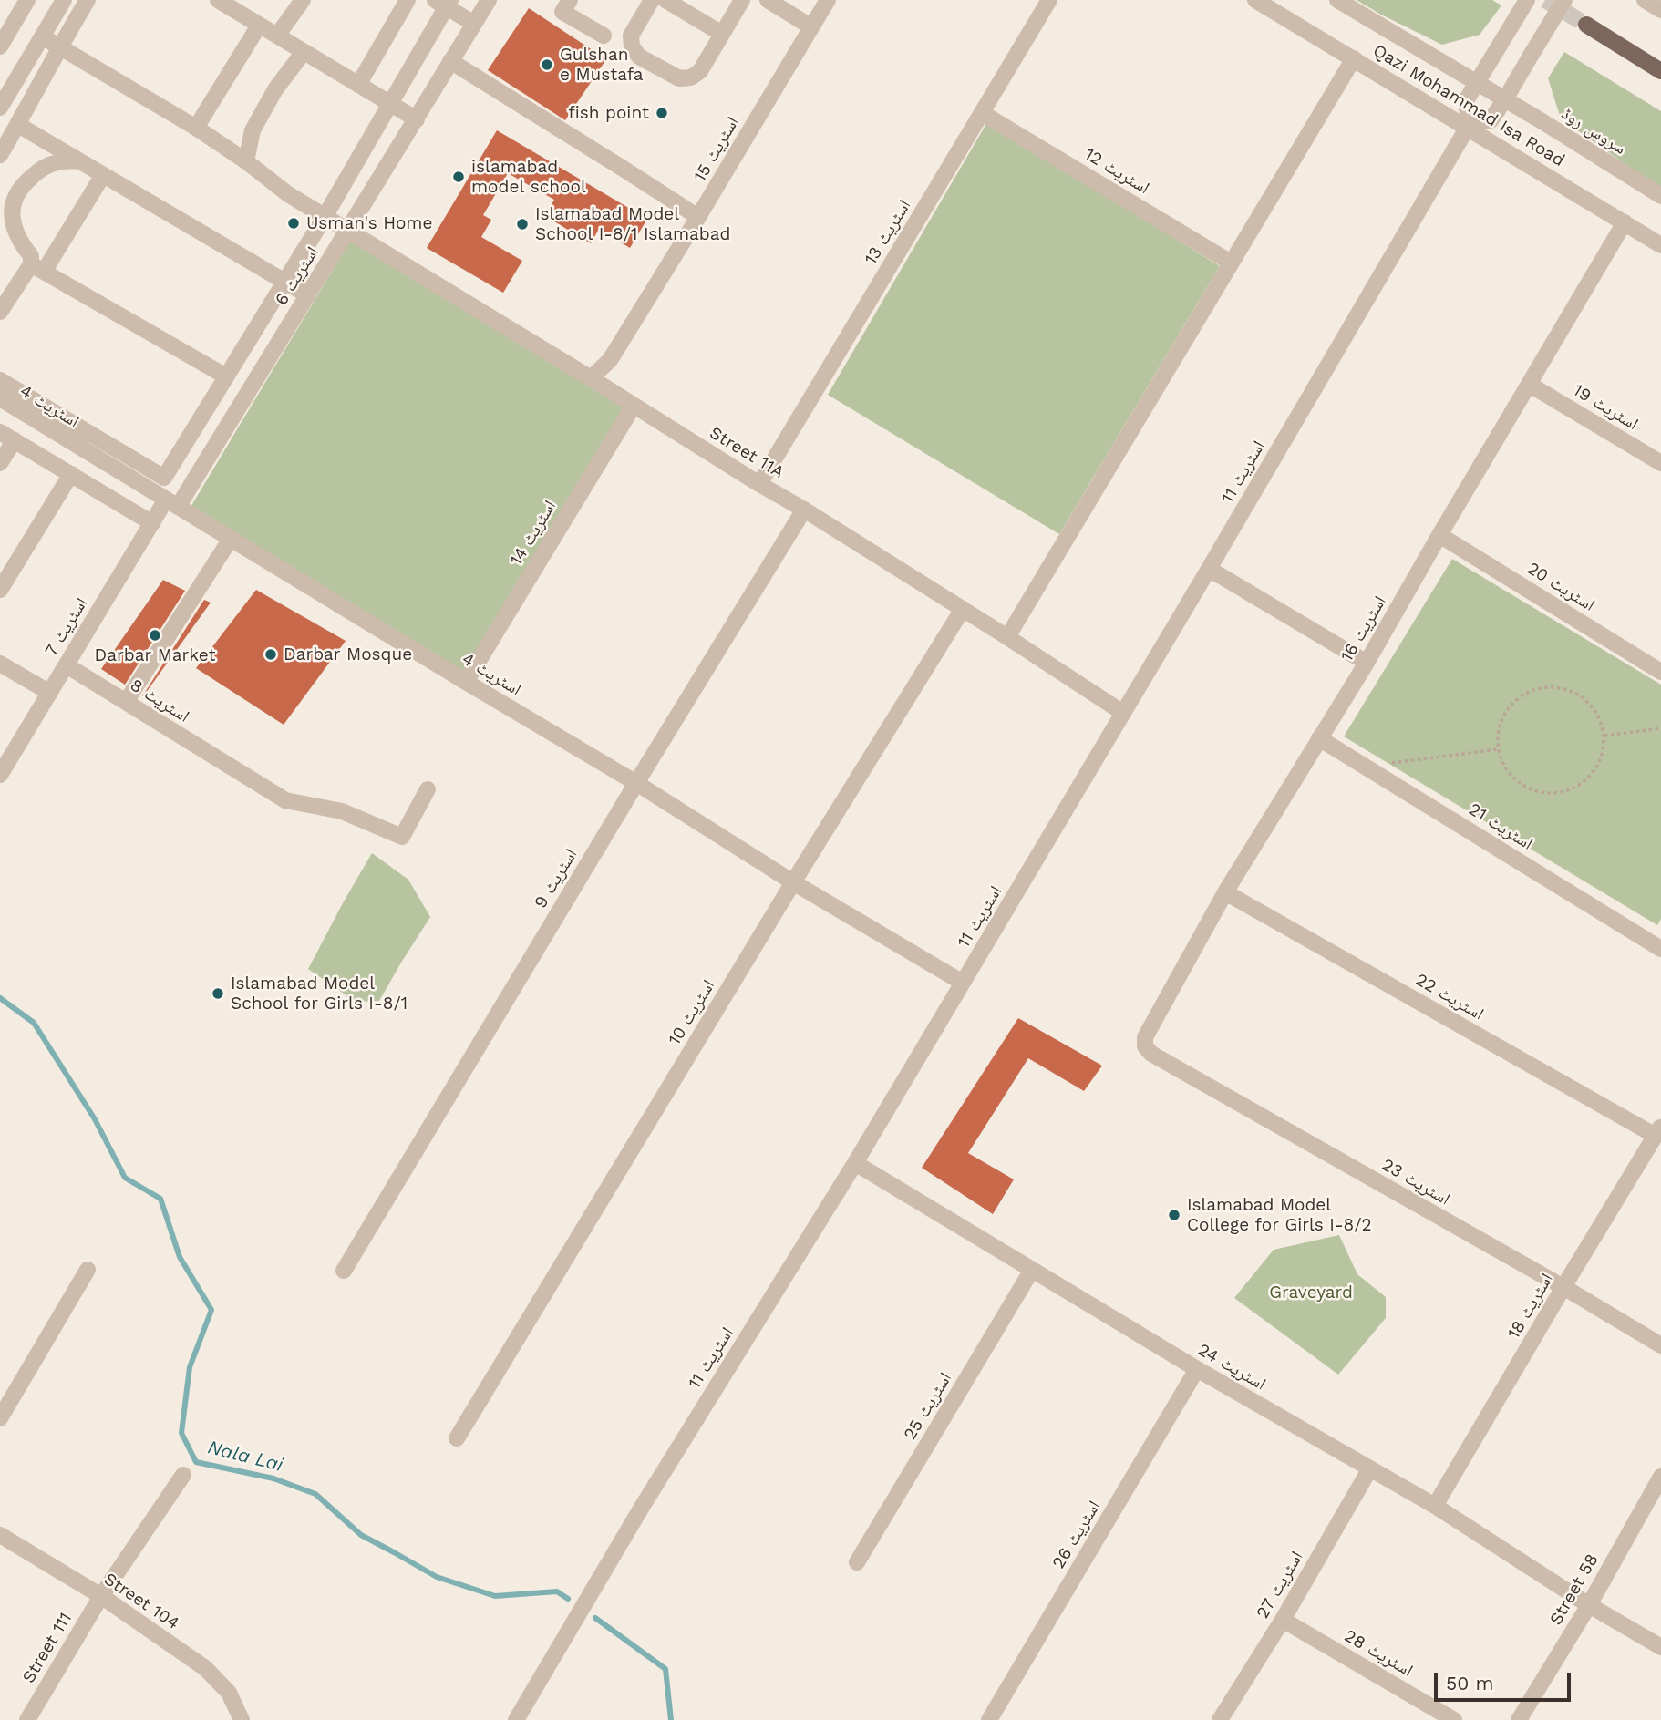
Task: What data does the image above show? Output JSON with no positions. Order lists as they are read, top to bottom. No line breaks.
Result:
{"streets":{"street":["Qazi Mohammad Isa Road","سروس روڈ","اسٹریٹ 15","اسٹریٹ 12","اسٹریٹ 13","اسٹریٹ 6","اسٹریٹ 4","اسٹریٹ 19","Street 11A","اسٹریٹ 11","اسٹریٹ 14","اسٹریٹ 20","اسٹریٹ 7","اسٹریٹ 16","اسٹریٹ 8","اسٹریٹ 21","اسٹریٹ 9","اسٹریٹ 22","اسٹریٹ 10","اسٹریٹ 23","اسٹریٹ 18","اسٹریٹ 24","اسٹریٹ 25","اسٹریٹ 26","اسٹریٹ 27","Street 58","Street 104","Street 111","اسٹریٹ 28"]},"crossings":[["Qazi Mohammad Isa Road","اسٹریٹ 11"],["Qazi Mohammad Isa Road","اسٹریٹ 16"],["اسٹریٹ 15","Street 11A"],["اسٹریٹ 12","اسٹریٹ 13"],["اسٹریٹ 13","Street 11A"],["اسٹریٹ 6","اسٹریٹ 4"],["اسٹریٹ 6","Street 11A"],["اسٹریٹ 6","اسٹریٹ 7"],["اسٹریٹ 4","اسٹریٹ 11"],["اسٹریٹ 4","اسٹریٹ 14"],["اسٹریٹ 4","اسٹریٹ 7"],["اسٹریٹ 4","اسٹریٹ 9"],["اسٹریٹ 4","اسٹریٹ 10"],["اسٹریٹ 19","اسٹریٹ 16"],["Street 11A","اسٹریٹ 11"],["Street 11A","اسٹریٹ 14"],["Street 11A","اسٹریٹ 9"],["Street 11A","اسٹریٹ 10"],["اسٹریٹ 11","اسٹریٹ 24"],["اسٹریٹ 20","اسٹریٹ 16"],["اسٹریٹ 7","اسٹریٹ 8"],["اسٹریٹ 16","اسٹریٹ 21"],["اسٹریٹ 16","اسٹریٹ 22"],["اسٹریٹ 16","اسٹریٹ 23"],["اسٹریٹ 22","اسٹریٹ 18"],["اسٹریٹ 23","اسٹریٹ 18"],["اسٹریٹ 18","اسٹریٹ 24"],["اسٹریٹ 24","اسٹریٹ 25"],["اسٹریٹ 24","اسٹریٹ 26"],["اسٹریٹ 24","اسٹریٹ 27"],["اسٹریٹ 24","Street 58"],["اسٹریٹ 27","اسٹریٹ 28"],["Street 104","Street 111"]],"water":["Nala Lai"],"parks":["Graveyard"],"places":["Gulshan e Mustafa","fish point","islamabad model school","Usman's Home","Islamabad Model School I-8/1 Islamabad","Darbar Market","Darbar Mosque","Islamabad Model School for Girls I-8/1","Islamabad Model College for Girls I-8/2"],"scale_bar":"50 m"}
